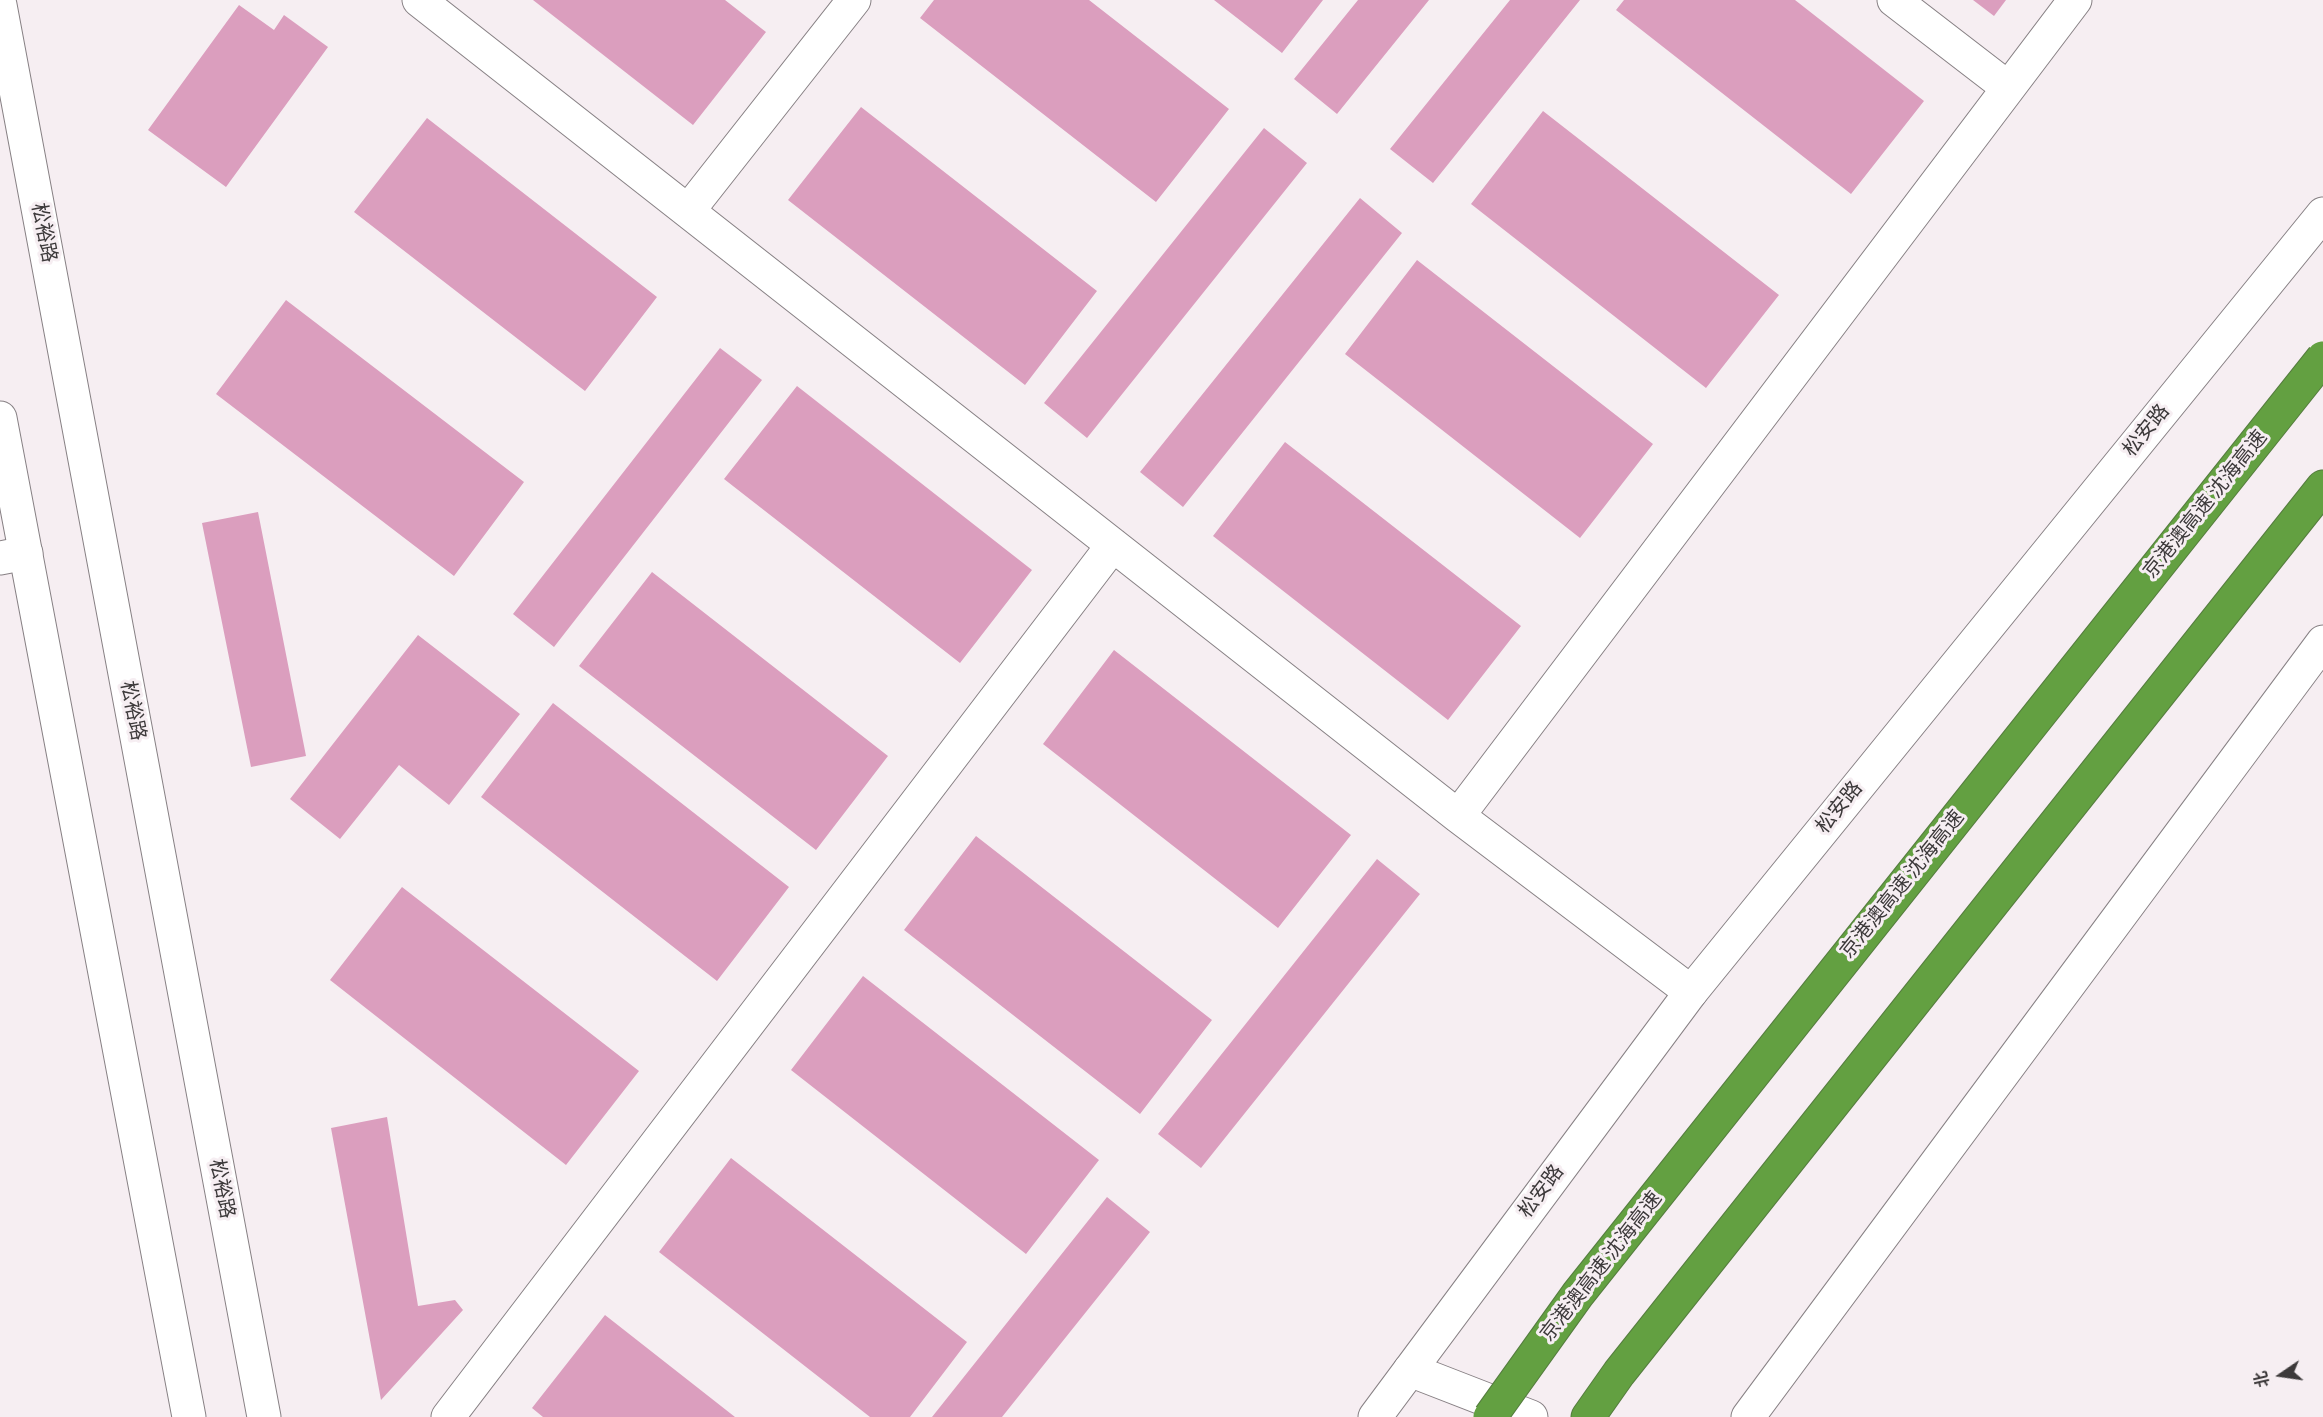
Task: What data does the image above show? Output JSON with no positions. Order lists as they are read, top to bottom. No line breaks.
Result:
{"streets":{"highway":["京港澳高速 沈海高速"],"street":["松裕路","松安路"]},"north":"left"}
